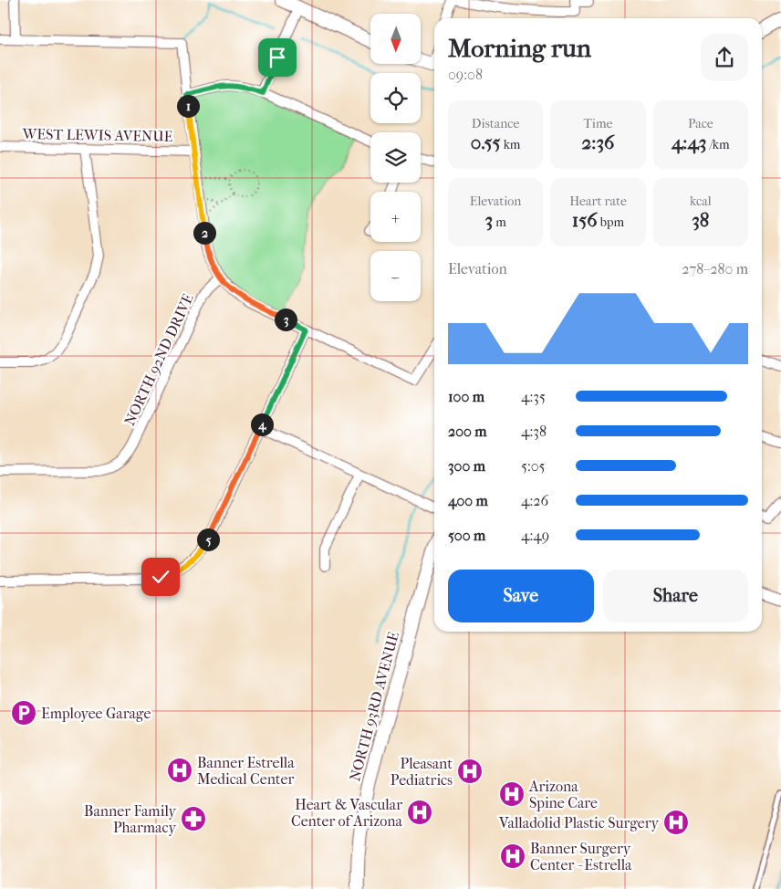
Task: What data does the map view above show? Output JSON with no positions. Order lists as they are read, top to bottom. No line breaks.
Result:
{"streets":{"street":["WEST LEWIS AVENUE","NORTH 92ND DRIVE","NORTH 93RD AVENUE"]},"places":{"parking":["Employee Garage"],"hospital":["Banner Estrella Medical Center","Pleasant Pediatrics","Arizona Spine Care","Heart & Vascular Center of Arizona","Valladolid Plastic Surgery","Banner Surgery Center - Estrella"],"pharmacy":["Banner Family Pharmacy"]},"north":"bottom","page":{"map_buttons":["+","−"],"heading":["Morning run","09:08"],"pins":["1","2","3","4","5"],"stats":[["Distance","0.55 km"],["Time","2:36"],["Pace","4:43 /km"],["Elevation","3 m"],["Heart rate","156 bpm"],["kcal","38"]],"chart":["Elevation","278–280 m"],"list":[{"name":"100 m","note":"4:35"},{"name":"200 m","note":"4:38"},{"name":"300 m","note":"5:05"},{"name":"400 m","note":"4:26"},{"name":"500 m","note":"4:49"}],"buttons":["Save","Share"]}}
